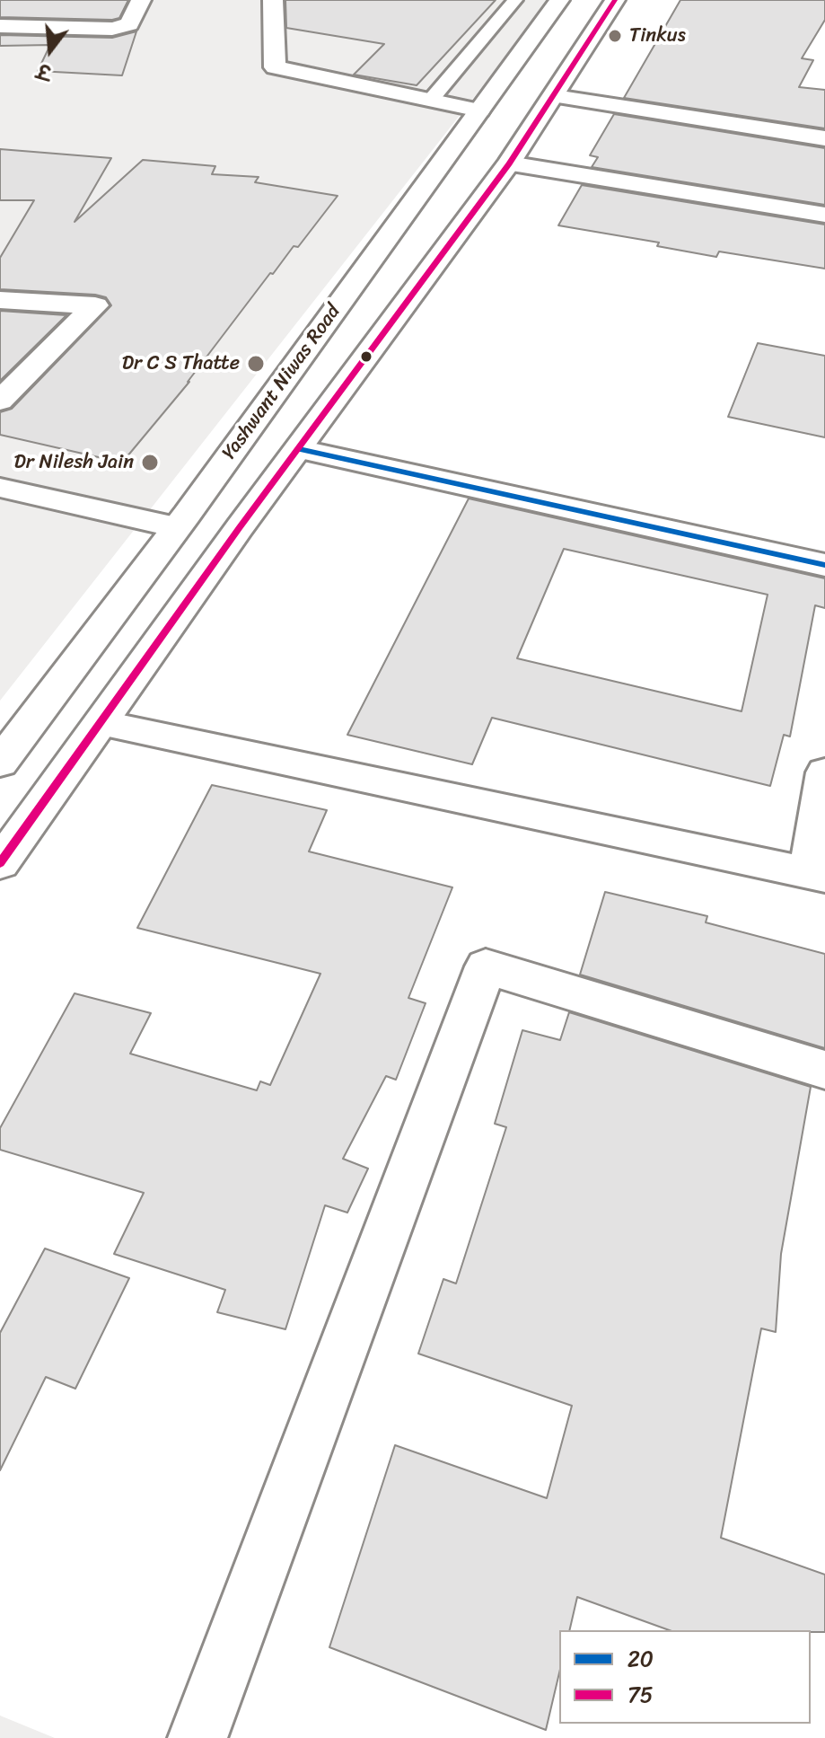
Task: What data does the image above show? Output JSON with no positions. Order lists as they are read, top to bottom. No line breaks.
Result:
{"streets":{"street":["Yashwant Niwas Road"]},"places":["Tinkus","Dr C S Thatte","Dr Nilesh Jain"],"lines":["transit line 75","transit line 20"],"legend":["20","75"],"north":"bottom"}
